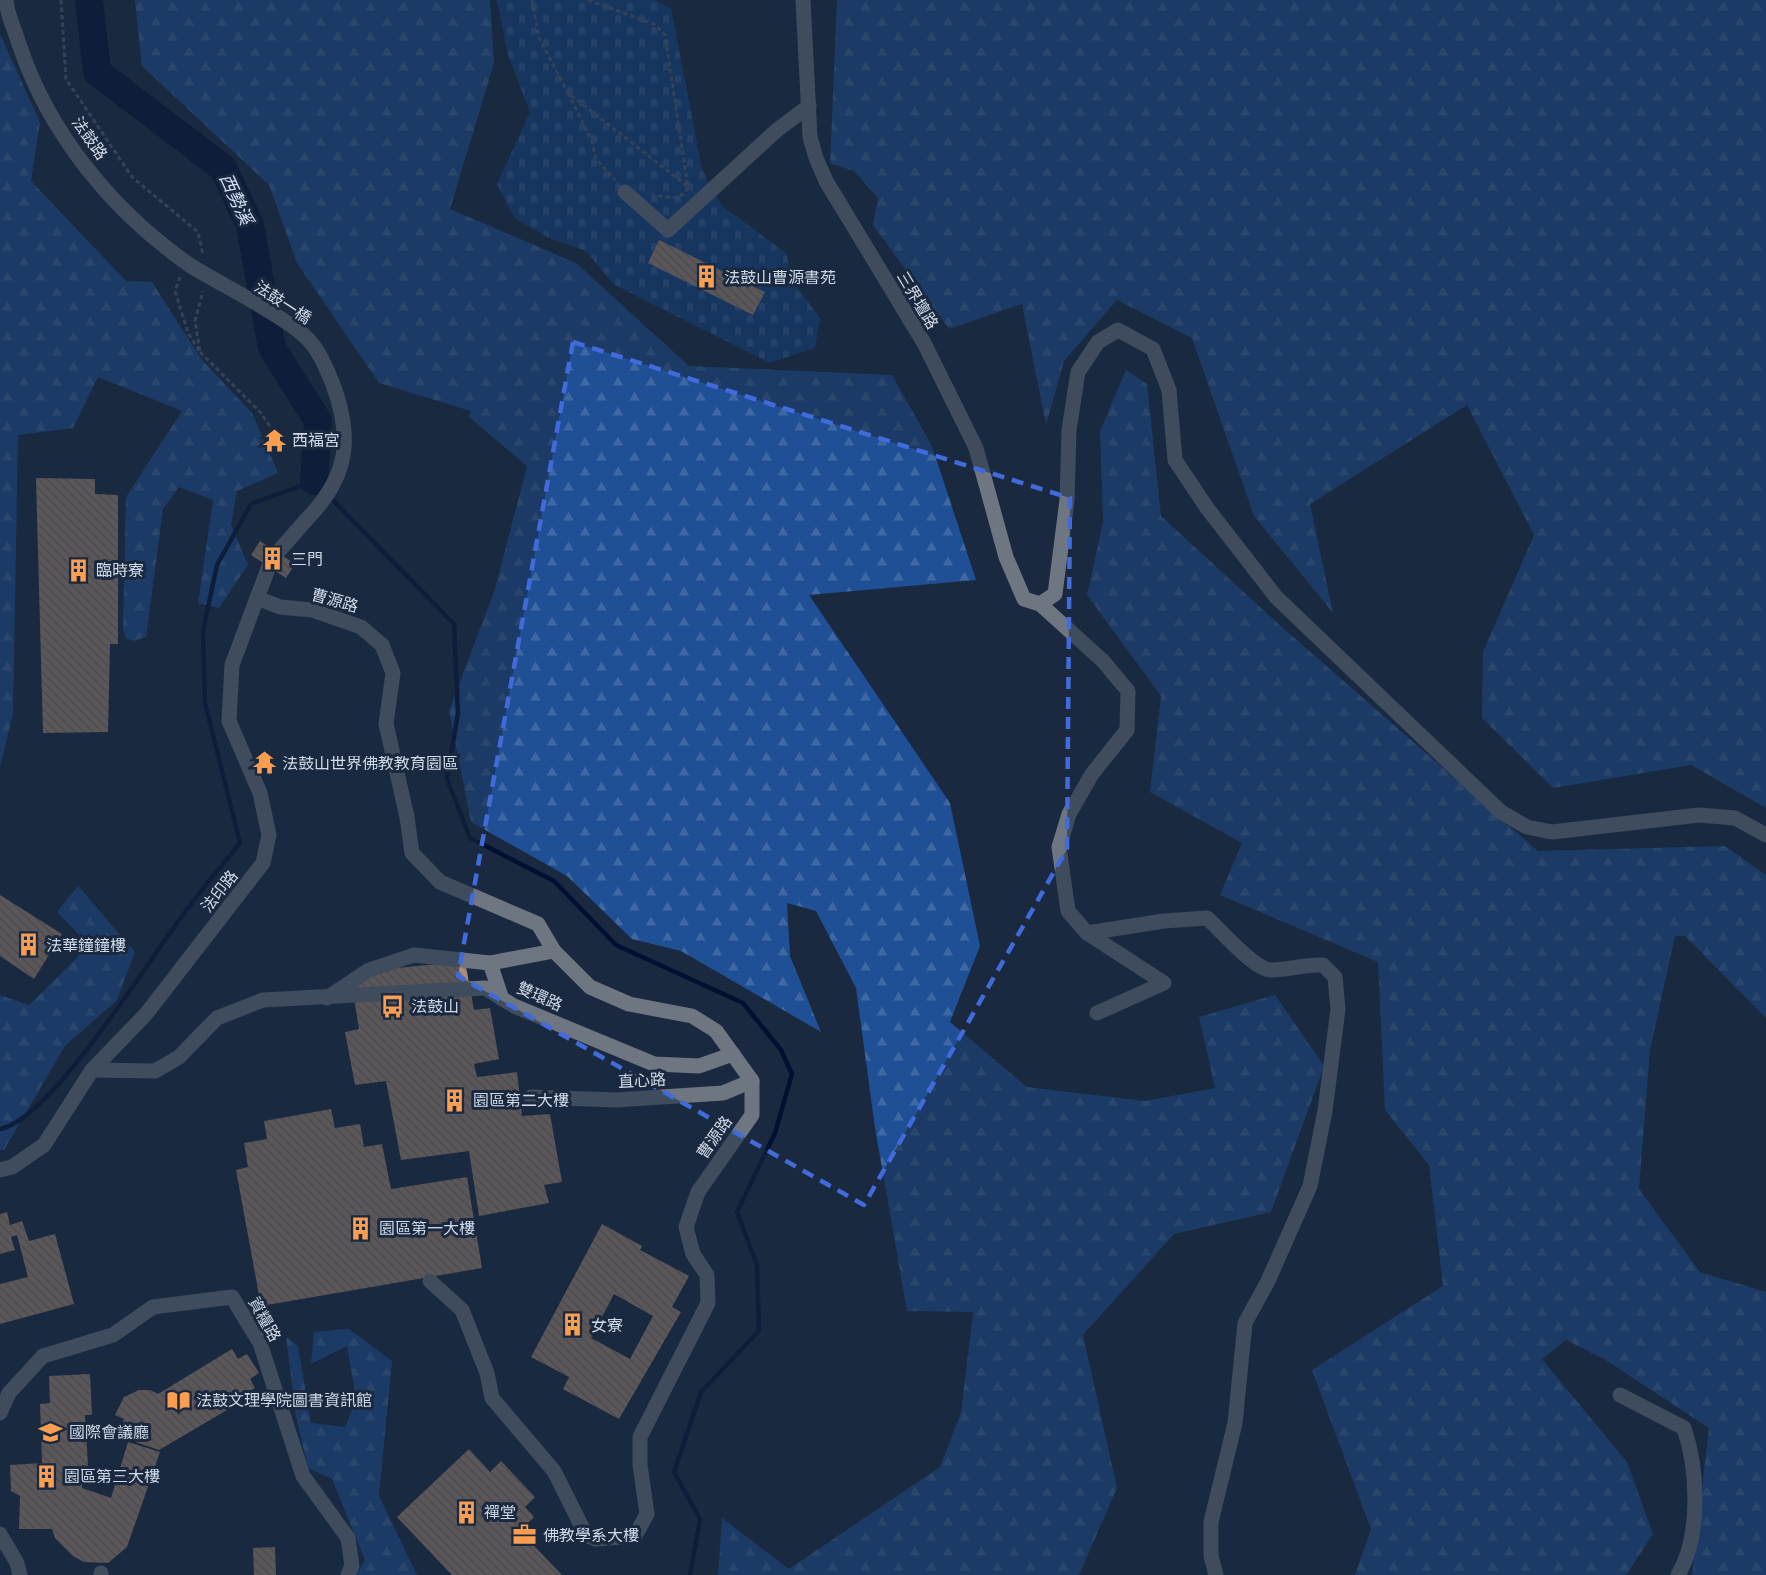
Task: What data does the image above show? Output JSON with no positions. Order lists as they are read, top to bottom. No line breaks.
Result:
{"streets":{"street":["法鼓路","三界壇路","法鼓一橋","曹源路","法印路","雙環路","直心路","資糧路"]},"crossings":[["法鼓路","法鼓一橋"],["曹源路","法印路"],["曹源路","雙環路"],["曹源路","直心路"],["法印路","雙環路"]],"water":["西勢溪"],"places":{"building":["法鼓山曹源書苑","三門","臨時寮","法華鐘鐘樓","園區第二大樓","園區第一大樓","女寮","園區第三大樓","禪堂"],"temple":["西福宮","法鼓山世界佛教教育園區"],"bus stop":["法鼓山"],"library":["法鼓文理學院圖書資訊館"],"school or university":["國際會議廳"],"office":["佛教學系大樓"]}}
